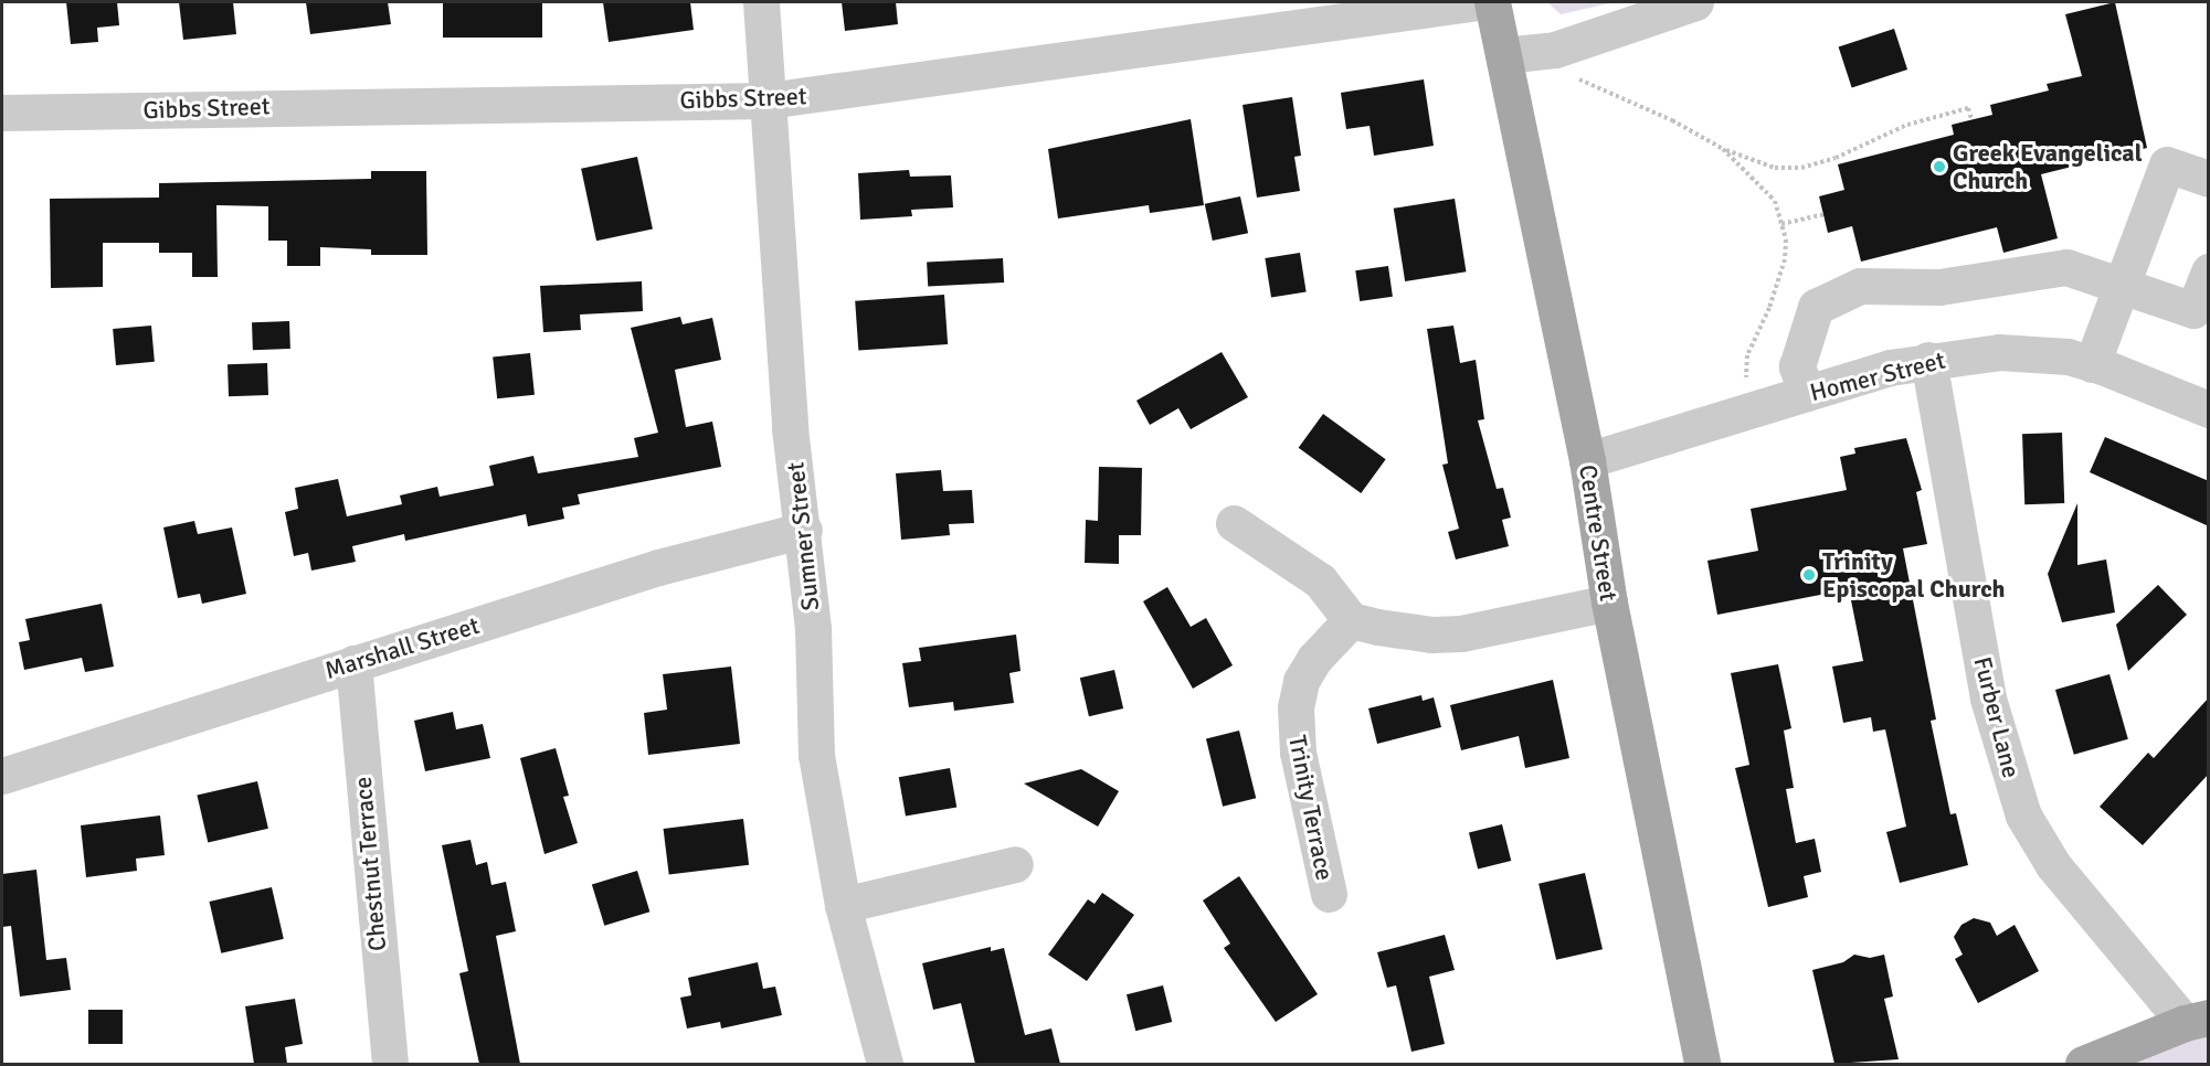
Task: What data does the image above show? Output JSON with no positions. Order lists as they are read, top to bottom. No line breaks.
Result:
{"streets":{"main road":["Centre Street"],"street":["Gibbs Street","Homer Street","Sumner Street","Marshall Street","Furber Lane","Trinity Terrace","Chestnut Terrace"]},"crossings":[["Gibbs Street","Sumner Street"],["Homer Street","Centre Street"],["Homer Street","Furber Lane"],["Sumner Street","Marshall Street"],["Marshall Street","Chestnut Terrace"]],"places":["Greek Evangelical Church","Trinity Episcopal Church"]}
